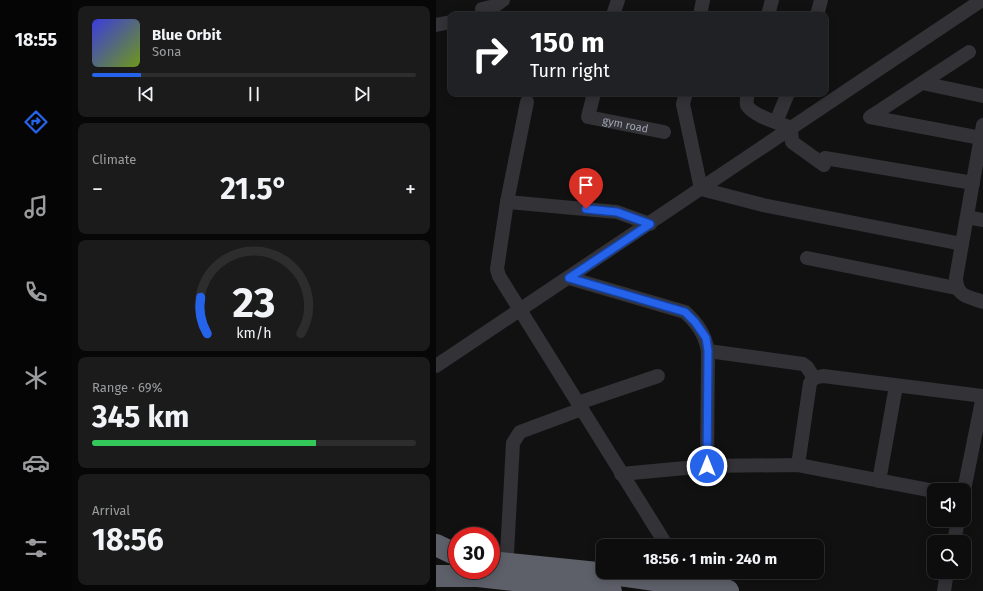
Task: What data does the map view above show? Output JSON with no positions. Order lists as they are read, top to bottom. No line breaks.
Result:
{"streets":{"street":["gym road"]},"page":{"tabs":"18:55","turn":["150 m","Turn right"],"song":["Blue Orbit","Sona"],"tile":["Climate",["Range · 69%","345 km"],["Arrival","18:56"]],"heat":["−","21.5°","+"],"limit":"30","trip":"18:56 · 1 min · 240 m","gauge":["23","km/h"]}}
